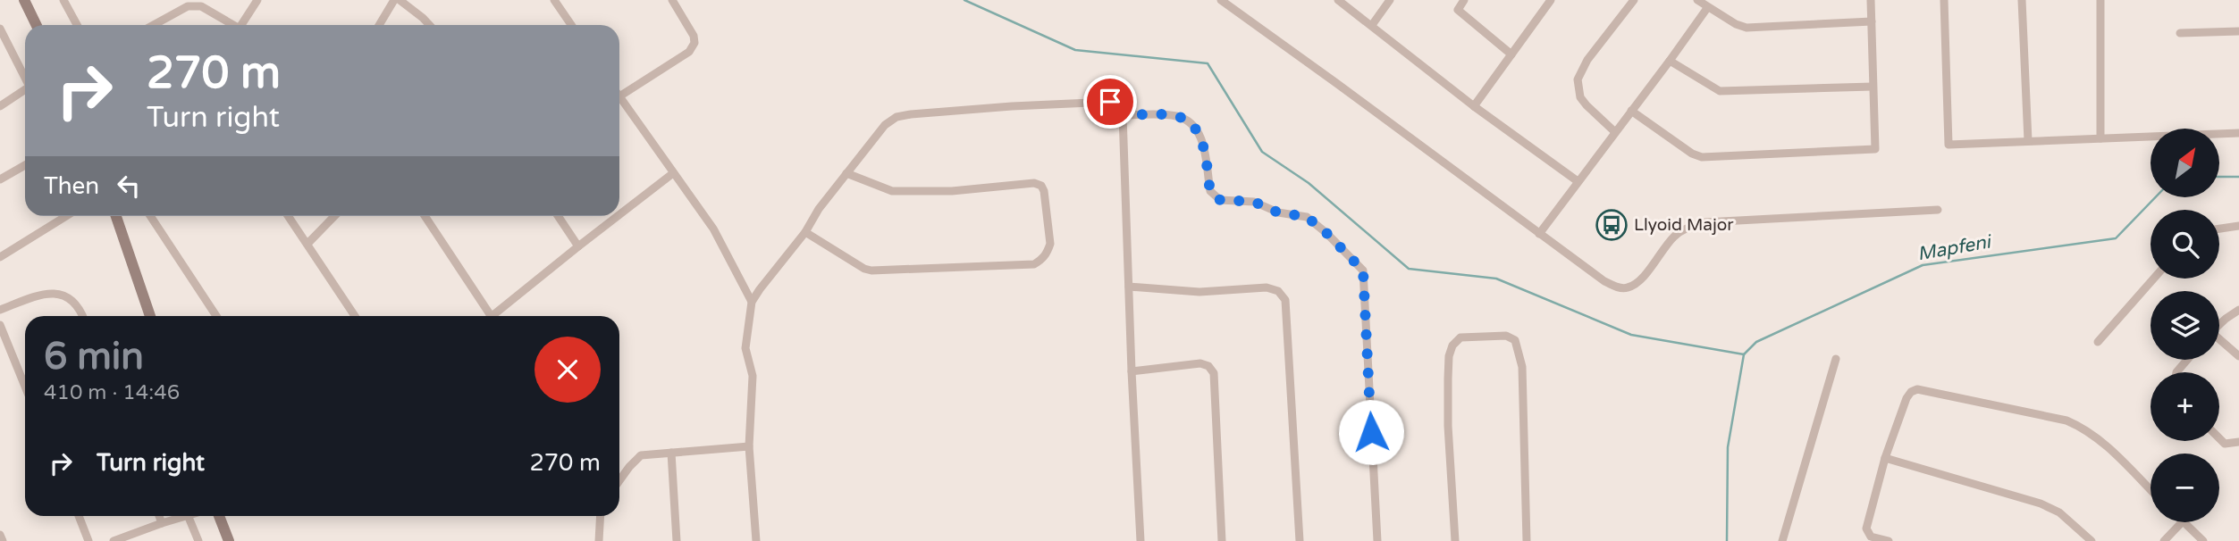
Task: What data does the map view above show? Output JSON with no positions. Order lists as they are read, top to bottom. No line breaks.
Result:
{"water":["Mapfeni"],"places":{"bus stop":["Llyoid Major"]},"north":"top right","page":{"turn":["270 m","Turn right"],"map_buttons":["+","−"],"then":"Then","heading":["6 min","410 m · 14:46"],"list":[{"name":"Turn right","value":"270 m"}]}}
